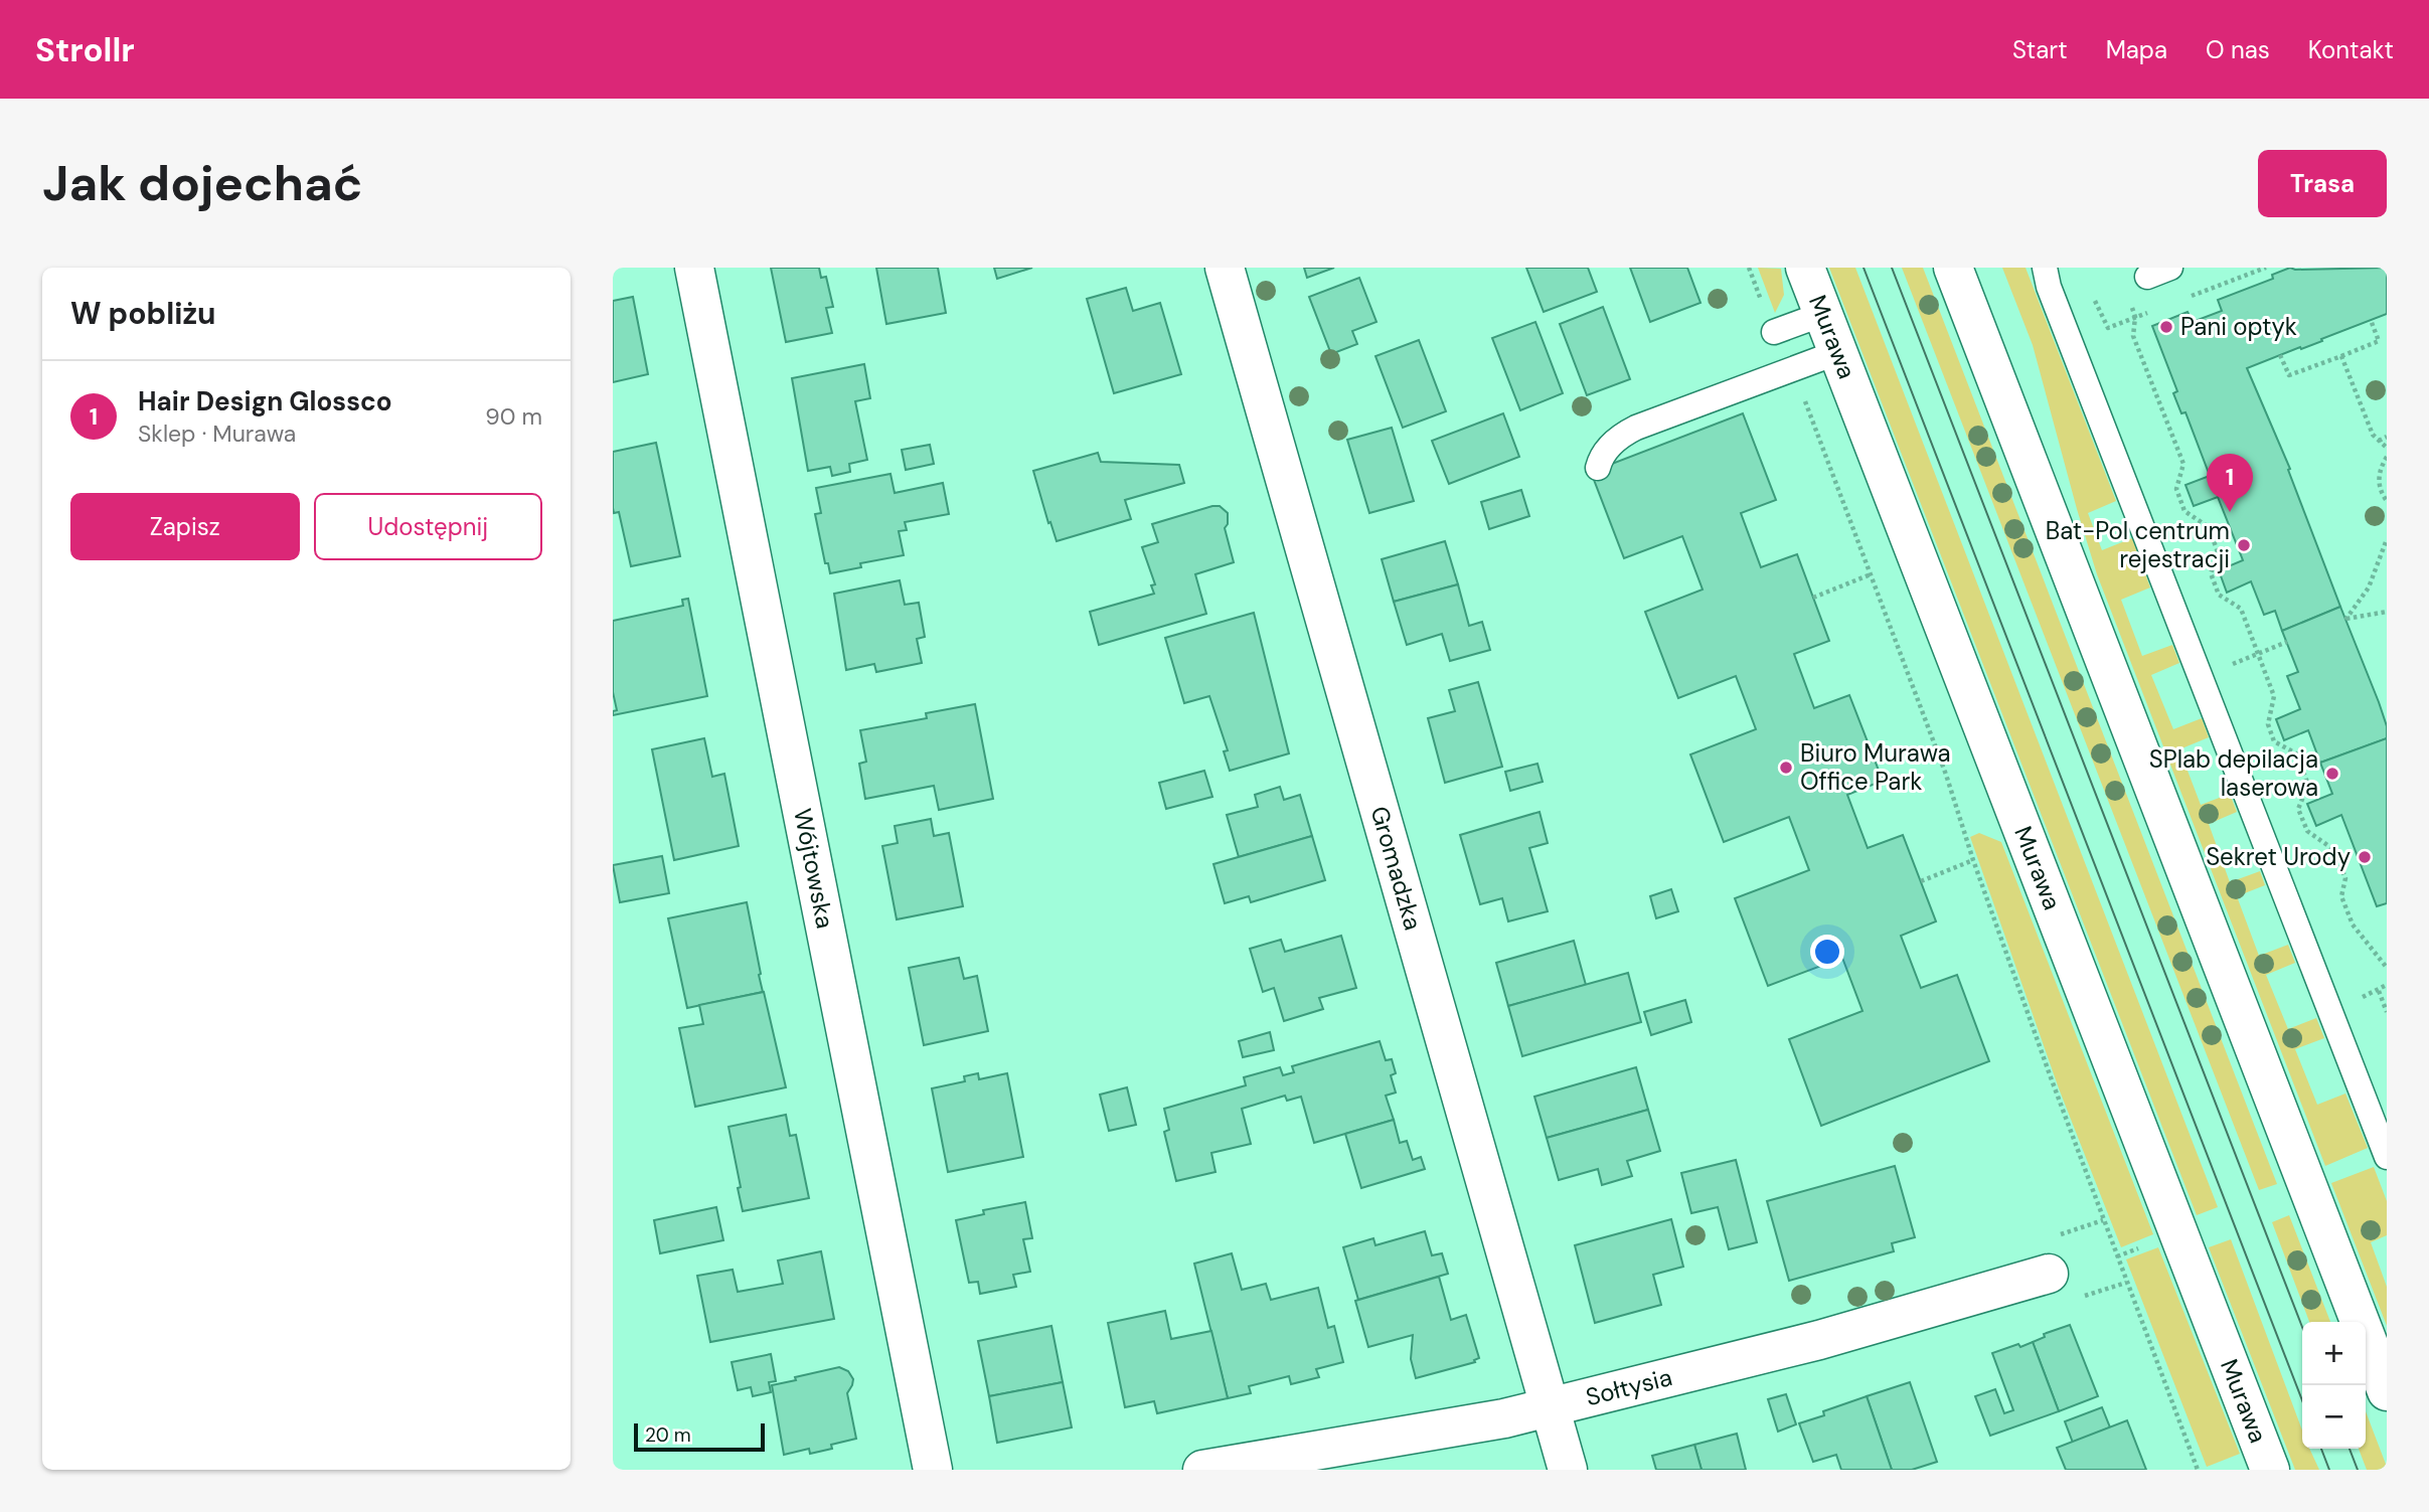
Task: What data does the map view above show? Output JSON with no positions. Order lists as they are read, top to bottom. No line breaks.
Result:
{"streets":{"street":["Murawa","Wójtowska","Gromadzka","Sołtysia"]},"crossings":[["Gromadzka","Sołtysia"]],"places":["Pani optyk","Bat-Pol centrum rejestracji","Biuro Murawa Office Park","SPlab depilacja laserowa","Sekret Urody"],"scale_bar":"20 m","page":{"header":"Strollr","nav":["Start","Mapa","O nas","Kontakt"],"buttons":["Trasa",["Zapisz","Udostępnij"]],"title":"Jak dojechać","heading":"W pobliżu","list":[{"mark":"1","name":"Hair Design Glossco","note":"Sklep · Murawa","value":"90 m"}],"pins":"1","map_buttons":["+","−"],"scale":"20 m"}}
